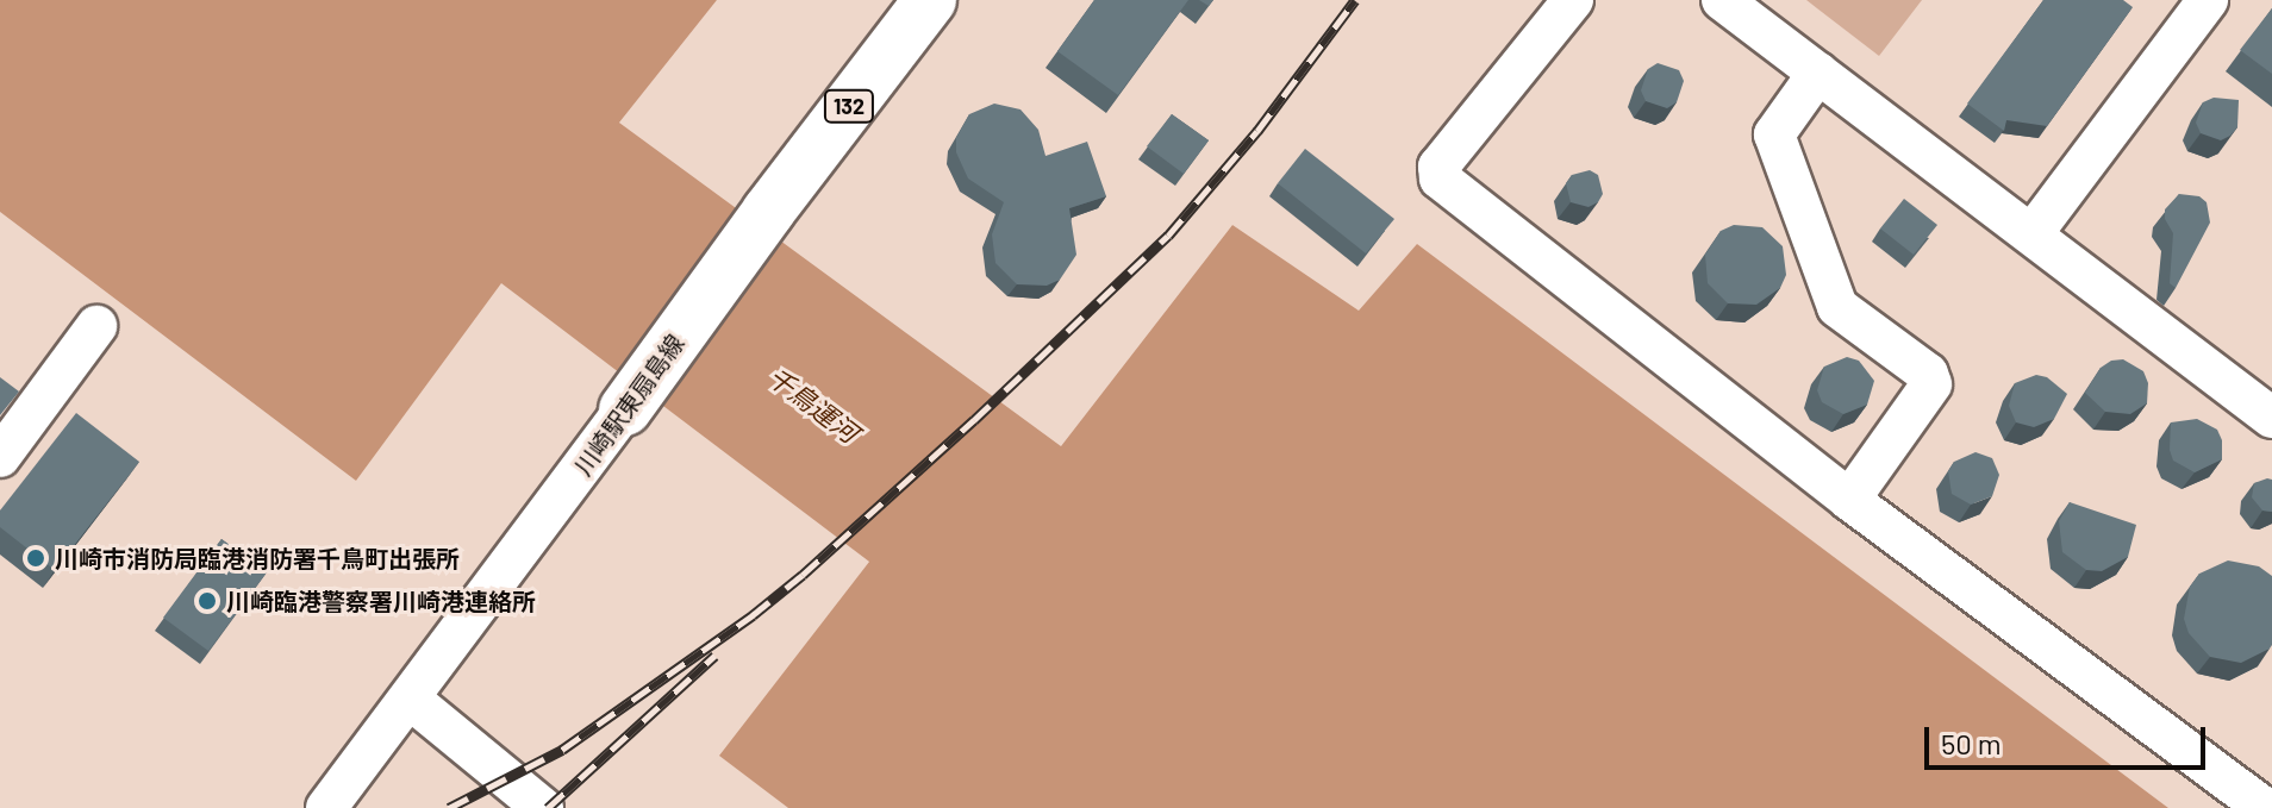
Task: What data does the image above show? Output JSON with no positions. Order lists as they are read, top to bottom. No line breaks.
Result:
{"streets":{"highway":["132","川崎駅東扇島線"]},"water":["千鳥運河"],"places":["川崎市消防局臨港消防署千鳥町出張所","川崎臨港警察署川崎港連絡所"],"scale_bar":"50 m"}
